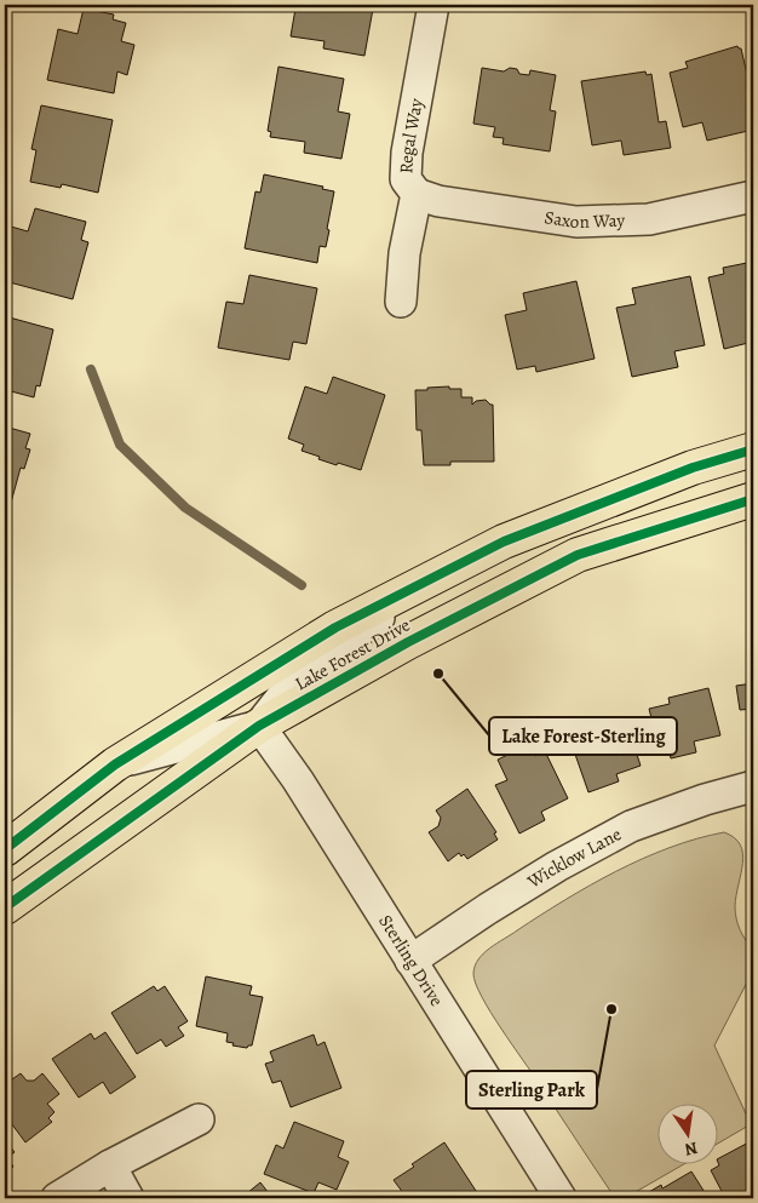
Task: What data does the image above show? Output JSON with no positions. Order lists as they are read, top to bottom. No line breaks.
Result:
{"streets":{"main road":["Lake Forest Drive"],"street":["Regal Way","Saxon Way","Wicklow Lane","Sterling Drive"]},"crossings":[["Regal Way","Saxon Way"],["Lake Forest Drive","Sterling Drive"],["Wicklow Lane","Sterling Drive"]],"places":["Lake Forest-Sterling","Sterling Park"],"north":"bottom"}
